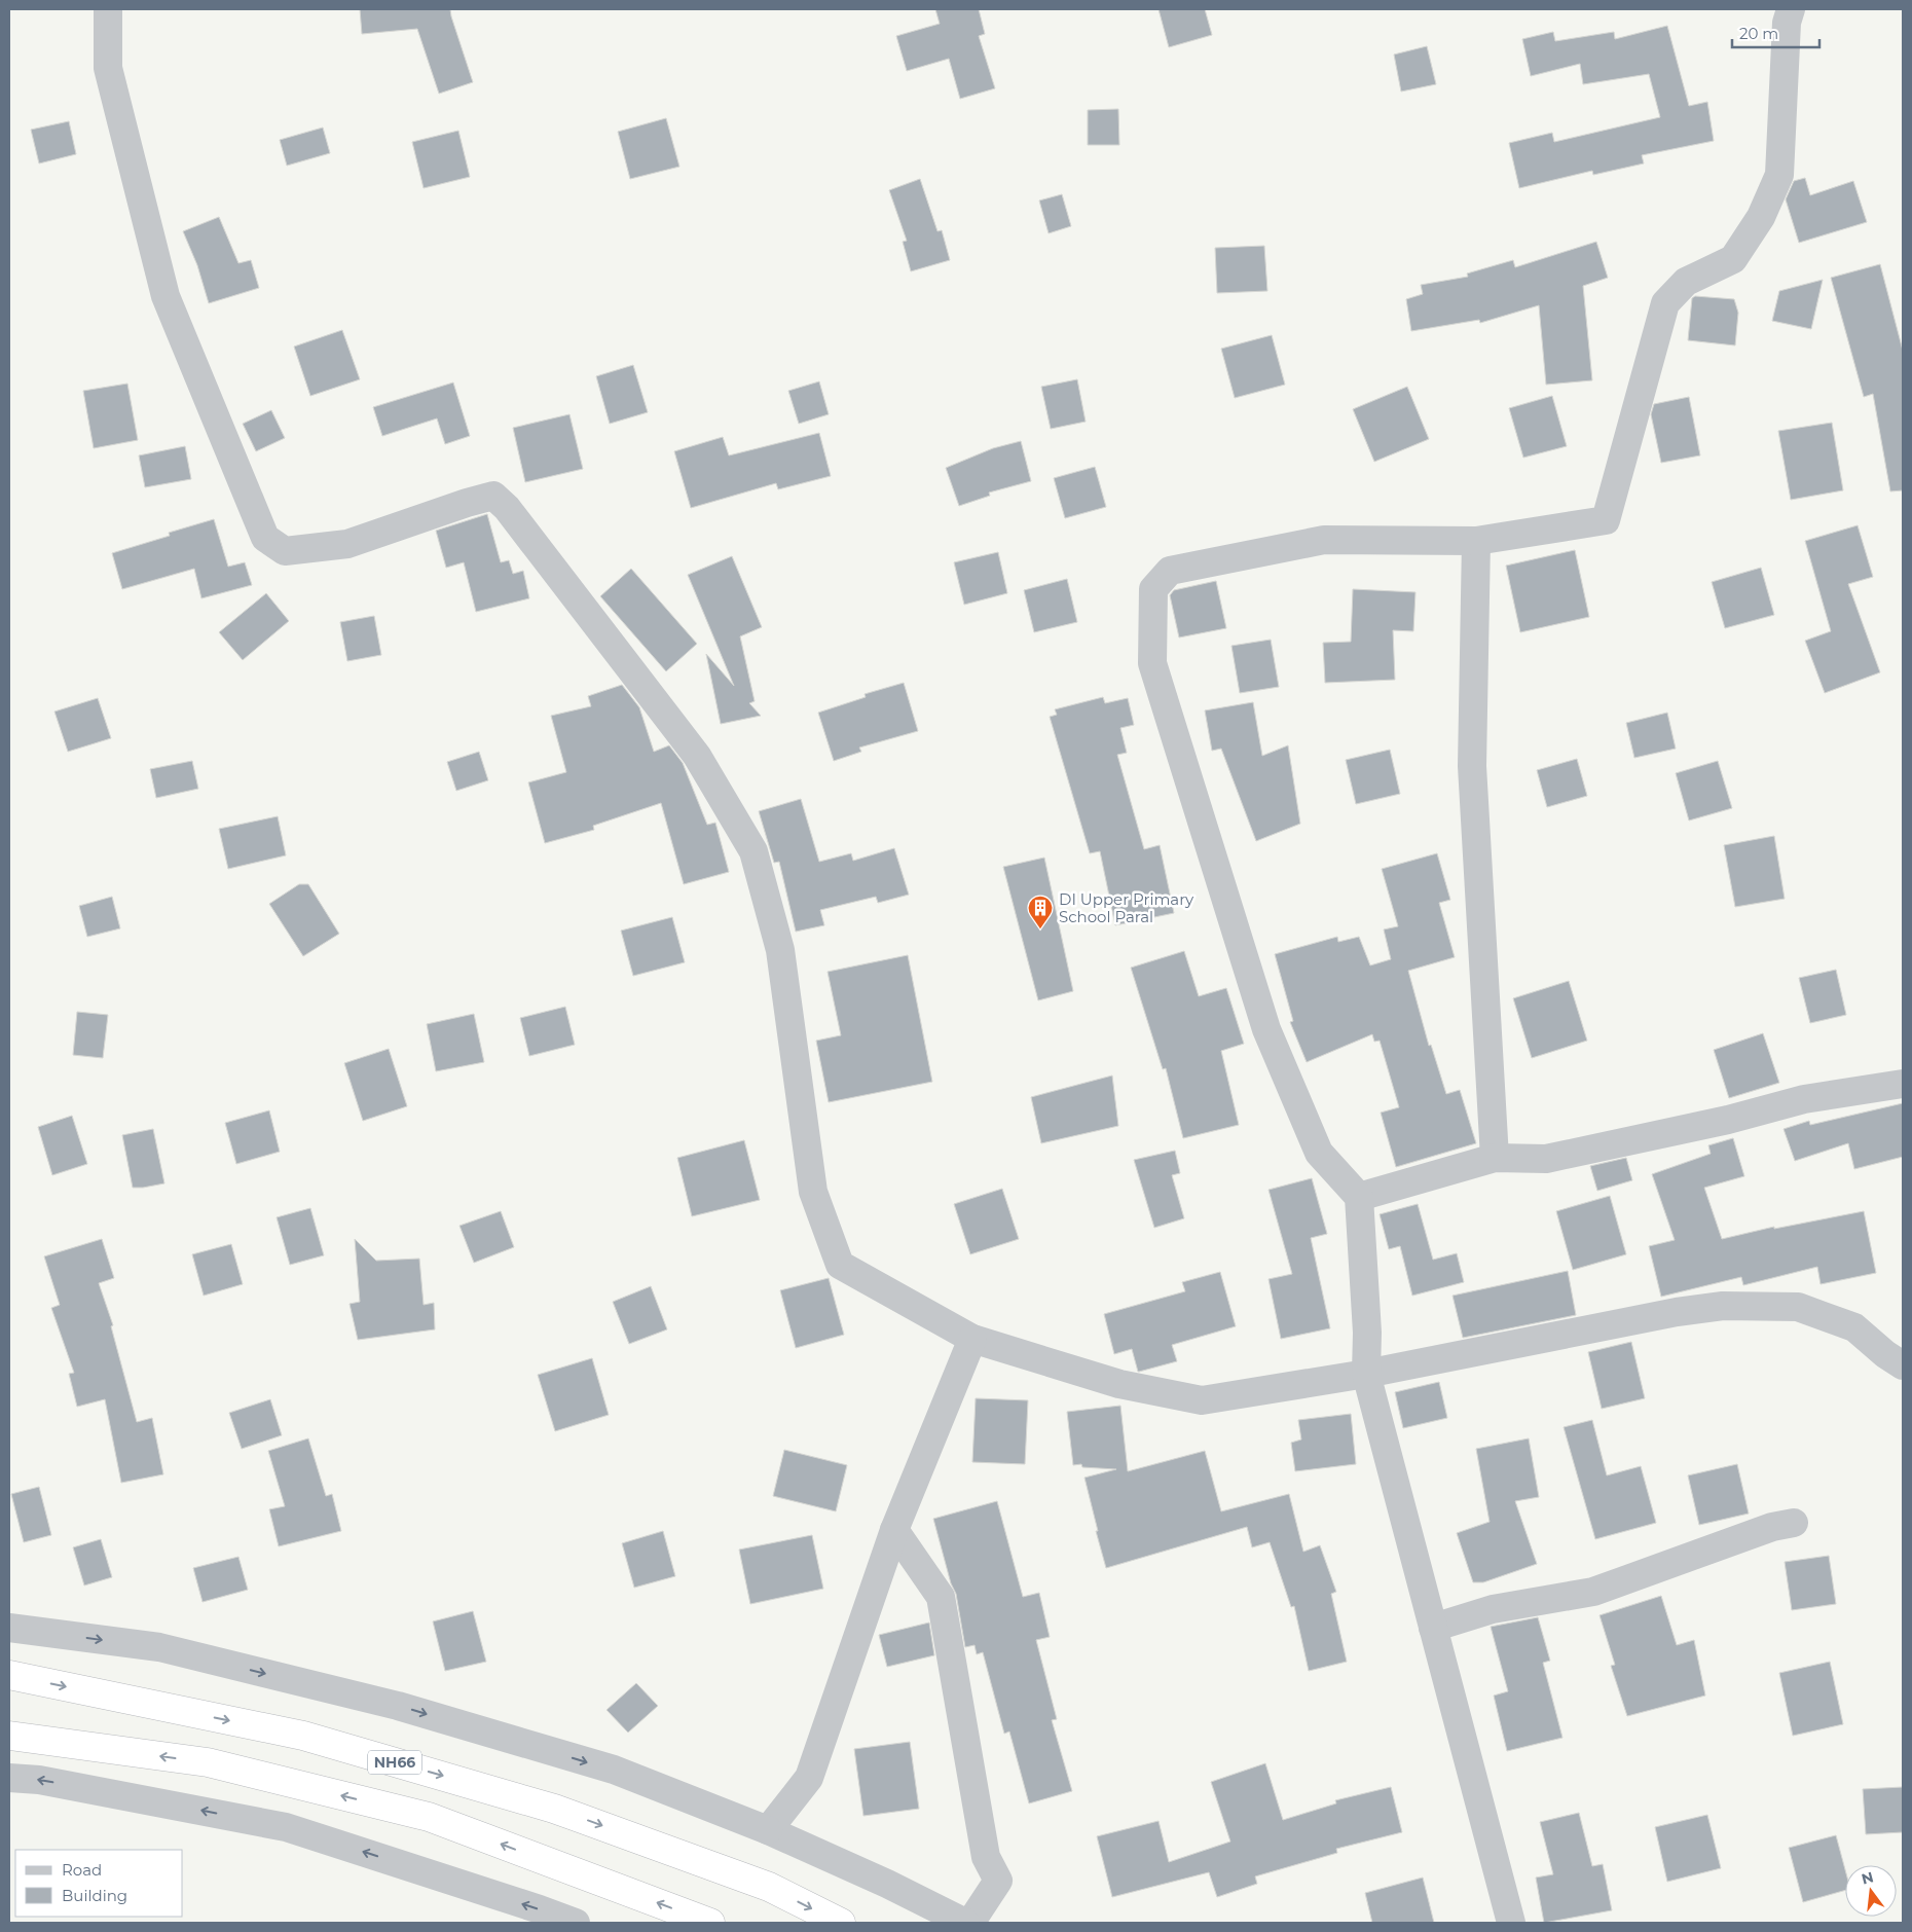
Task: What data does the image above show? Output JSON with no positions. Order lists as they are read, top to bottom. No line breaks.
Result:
{"streets":{"highway":["NH66"]},"places":{"building":["DI Upper Primary School Paral"]},"legend":["Road","Building"],"scale_bar":"20 m","north":"top"}
